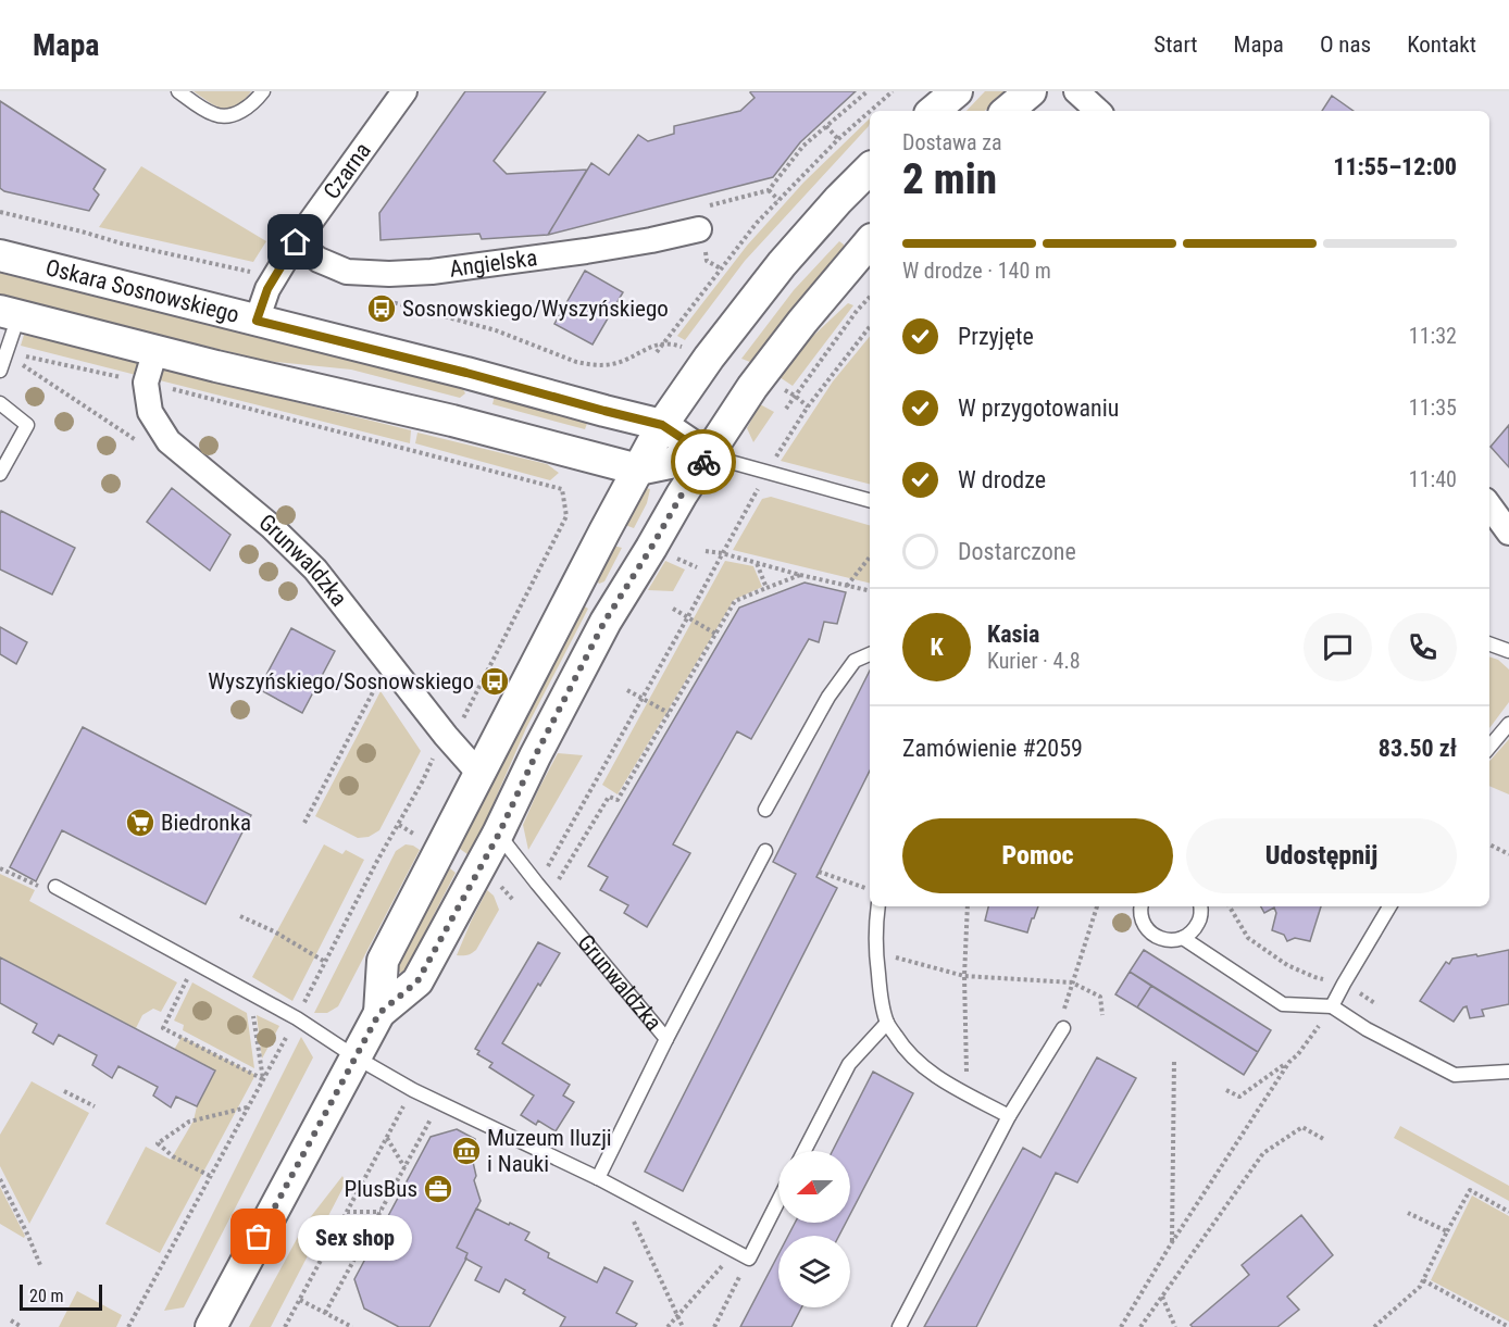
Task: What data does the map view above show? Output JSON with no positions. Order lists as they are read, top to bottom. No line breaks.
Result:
{"streets":{"street":["Czarna","Angielska","Oskara Sosnowskiego","Grunwaldzka"]},"crossings":[["Czarna","Angielska"],["Czarna","Oskara Sosnowskiego"]],"places":{"bus stop":["Sosnowskiego/Wyszyńskiego","Wyszyńskiego/Sosnowskiego"],"supermarket":["Biedronka"],"museum":["Muzeum Iluzji i Nauki"],"office":["PlusBus"],"other":["Sex shop"]},"scale_bar":"20 m","north":"left","page":{"header":"Mapa","nav":["Start","Mapa","O nas","Kontakt"],"heading":["2 min","Dostawa za","11:55–12:00"],"panel":["Kasia","Kurier · 4.8","Zamówienie #2059","83.50 zł"],"bar":"W drodze · 140 m","list":[["Przyjęte","11:32"],["W przygotowaniu","11:35"],["W drodze","11:40"],"Dostarczone"],"round":"K","buttons":["Pomoc","Udostępnij"],"bubble":"Sex shop","scale":"20 m"}}
